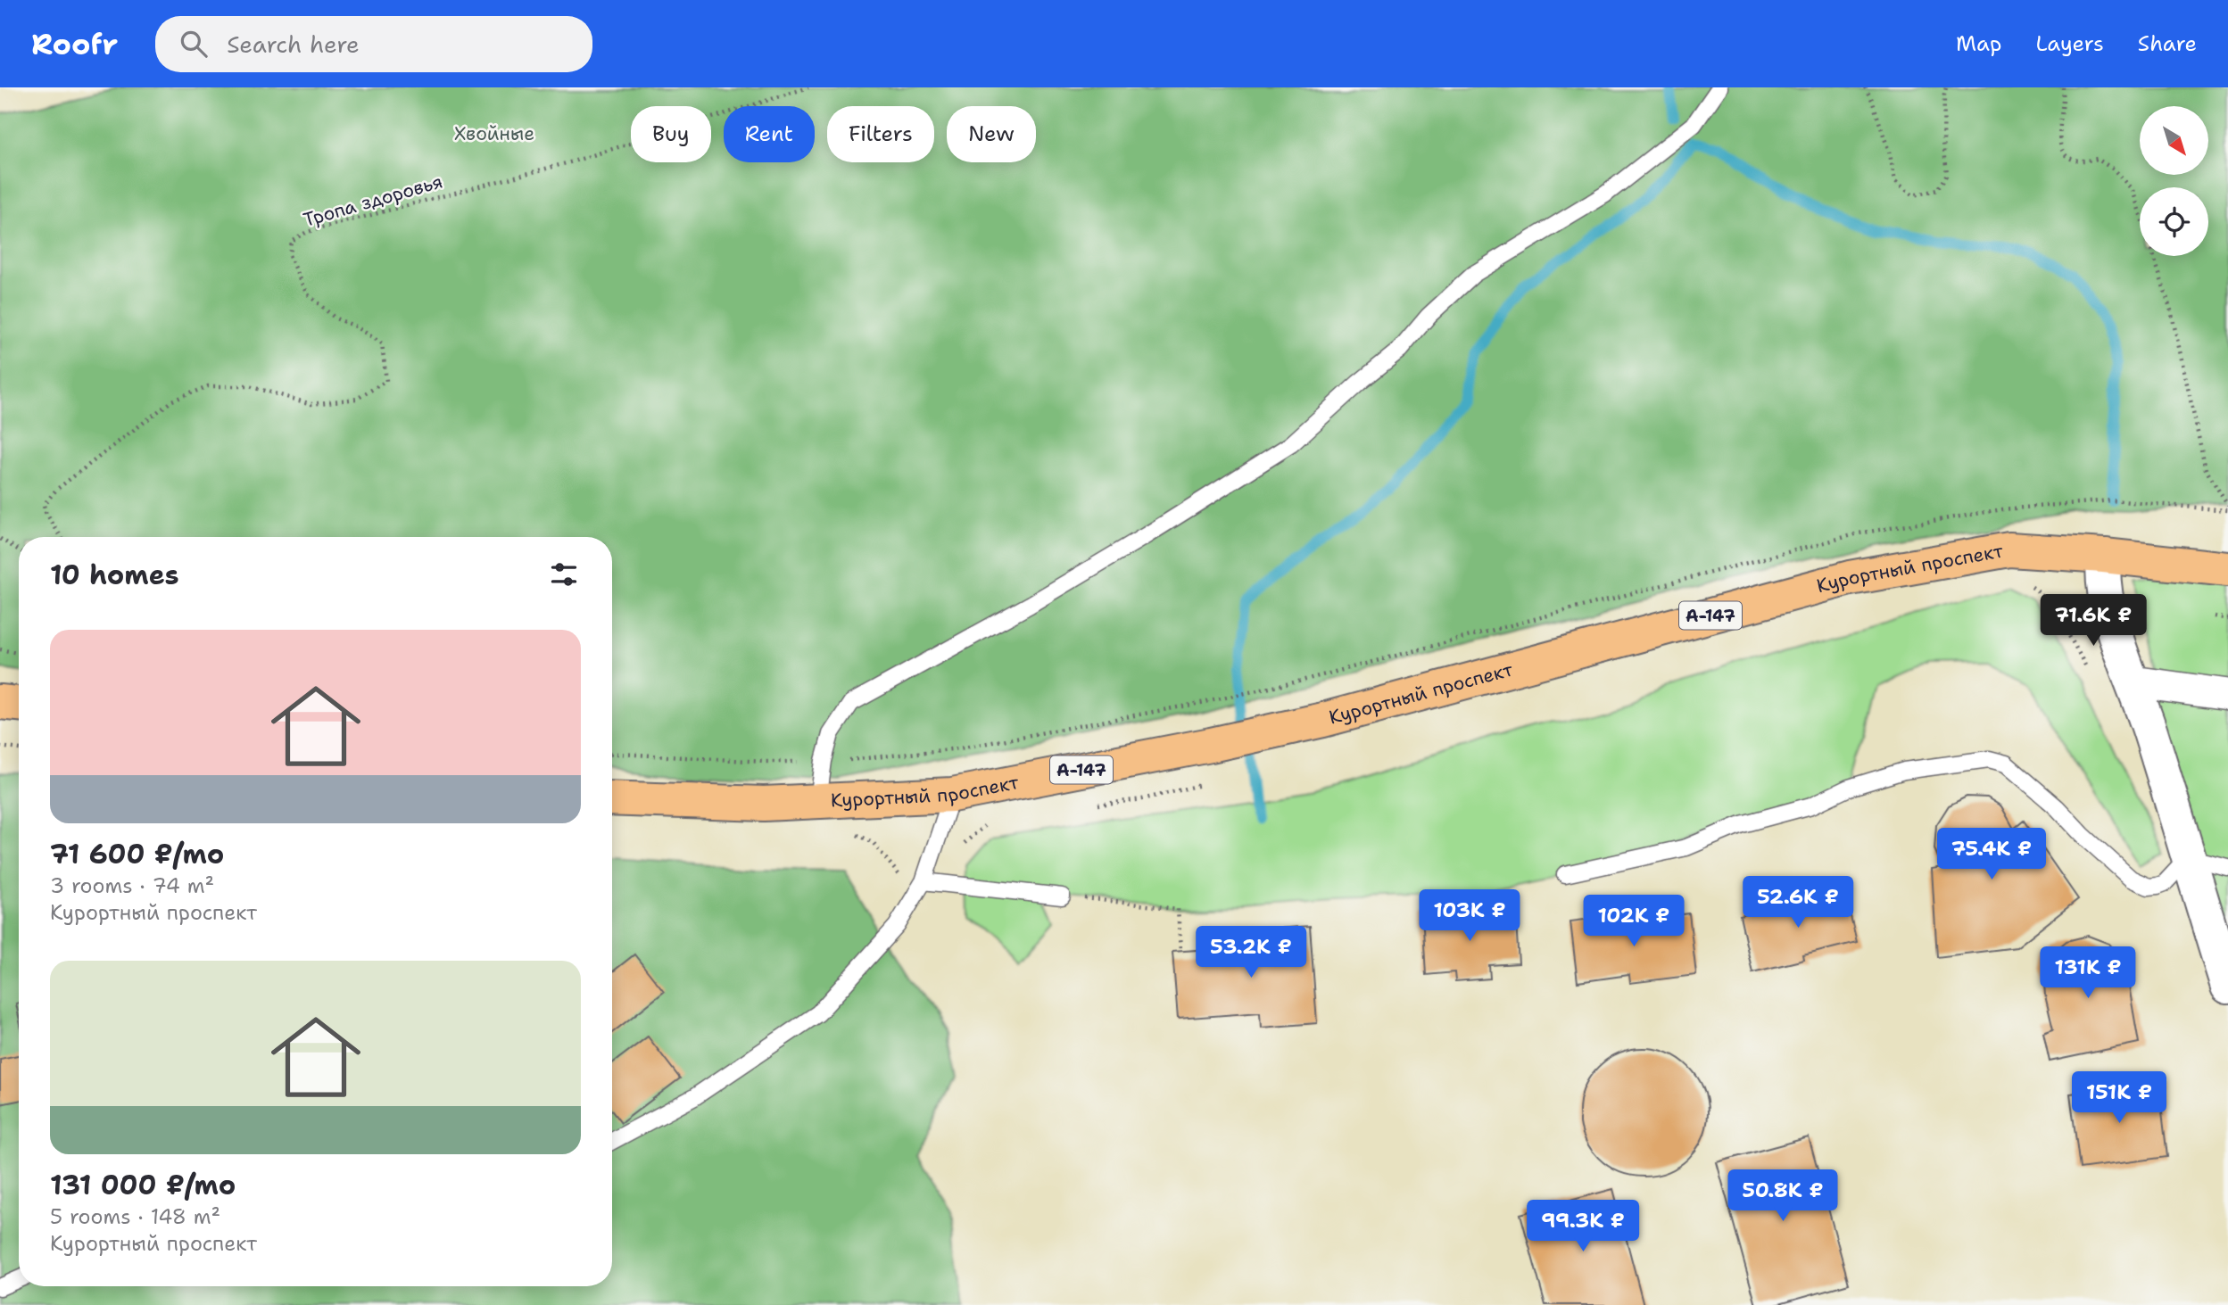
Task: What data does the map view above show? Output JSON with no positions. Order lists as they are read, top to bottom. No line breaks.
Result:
{"streets":{"main road":["Курортный проспект","А-147"],"path":["Тропа здоровья"]},"parks":["Хвойные"],"north":"bottom right","page":{"header":"Roofr","search":"Search here","nav":["Map","Layers","Share"],"chip":["Buy","Rent","Filters","New"],"heading":"10 homes","price":["71.6K ₽","75.4K ₽","52.6K ₽","103K ₽","102K ₽","53.2K ₽","131K ₽","151K ₽","50.8K ₽","99.3K ₽"],"list":[{"name":"71 600 ₽/mo","note":"3 rooms · 74 m² · Курортный проспект"},{"name":"131 000 ₽/mo","note":"5 rooms · 148 m² · Курортный проспект"}]}}
